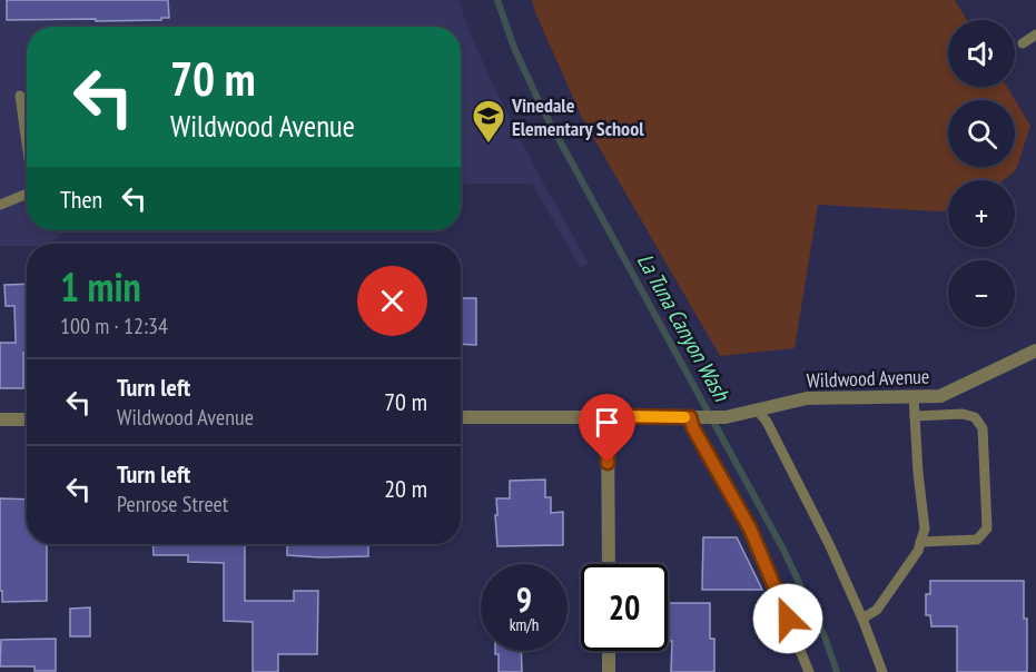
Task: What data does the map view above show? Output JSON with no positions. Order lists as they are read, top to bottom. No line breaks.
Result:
{"streets":{"street":["Wildwood Avenue"]},"water":["La Tuna Canyon Wash"],"places":{"school or university":["Vinedale Elementary School"]},"page":{"map_buttons":["+","−"],"turn":["70 m","Wildwood Avenue"],"then":"Then","heading":["1 min","100 m · 12:34"],"list":[{"name":"Turn left","note":"Wildwood Avenue","value":"70 m"},{"name":"Turn left","note":"Penrose Street","value":"20 m"}],"speed":"9 km/h","limit":"20"}}
